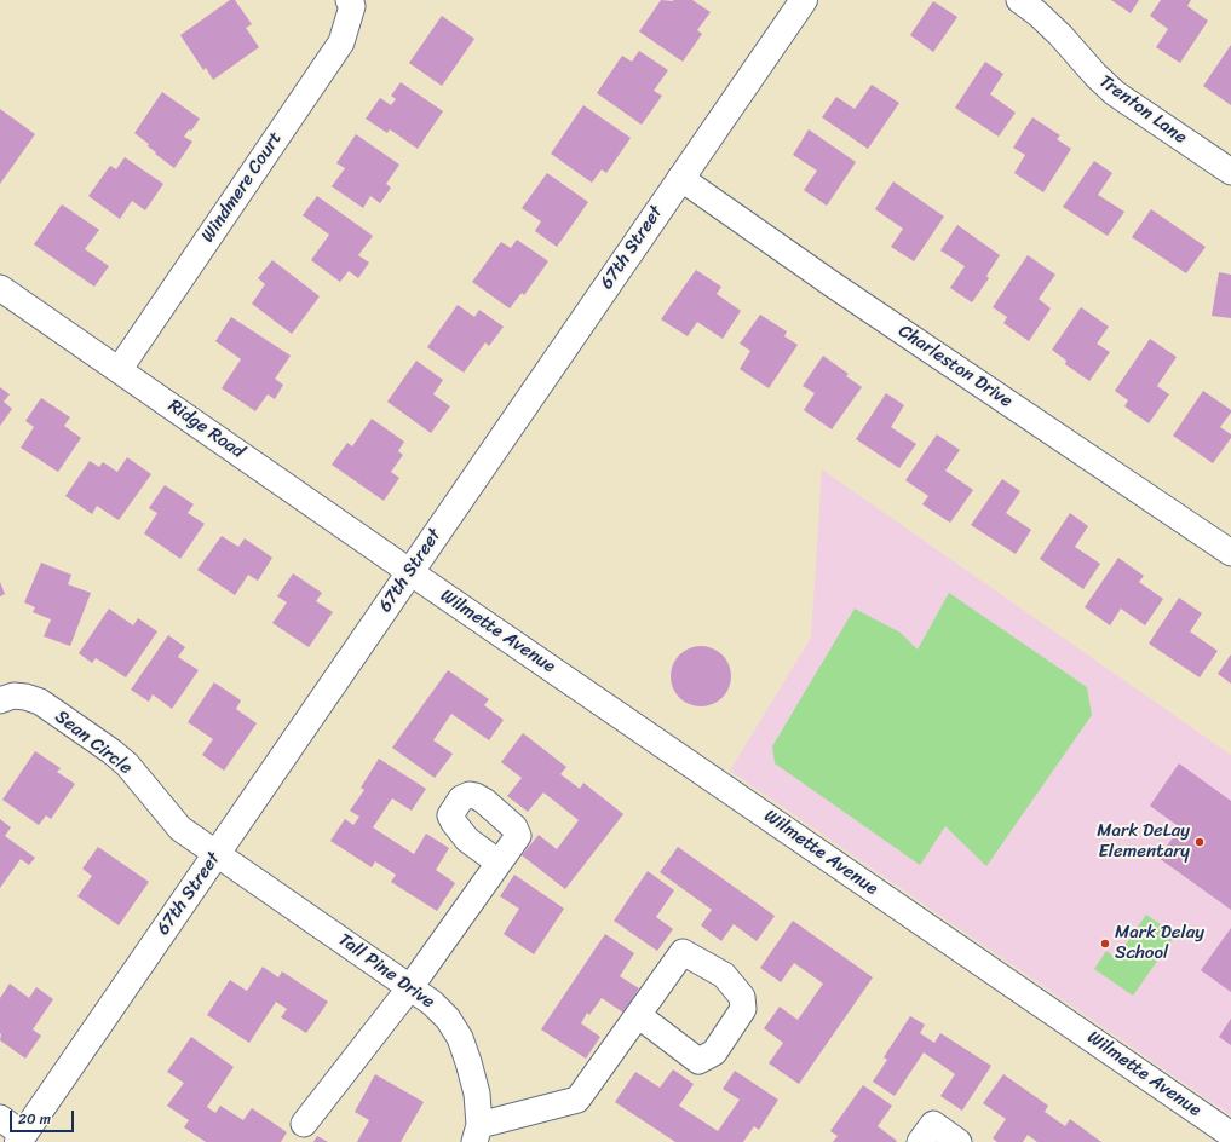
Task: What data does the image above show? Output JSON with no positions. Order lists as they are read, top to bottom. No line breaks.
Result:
{"streets":{"street":["Trenton Lane","Windmere Court","67th Street","Charleston Drive","Ridge Road","Wilmette Avenue","Sean Circle","Tall Pine Drive"]},"crossings":[["Windmere Court","Ridge Road"],["67th Street","Charleston Drive"],["67th Street","Ridge Road"],["67th Street","Wilmette Avenue"],["67th Street","Sean Circle"],["67th Street","Tall Pine Drive"],["Ridge Road","Wilmette Avenue"],["Sean Circle","Tall Pine Drive"]],"places":["Mark DeLay Elementary","Mark Delay School"],"scale_bar":"20 m"}
